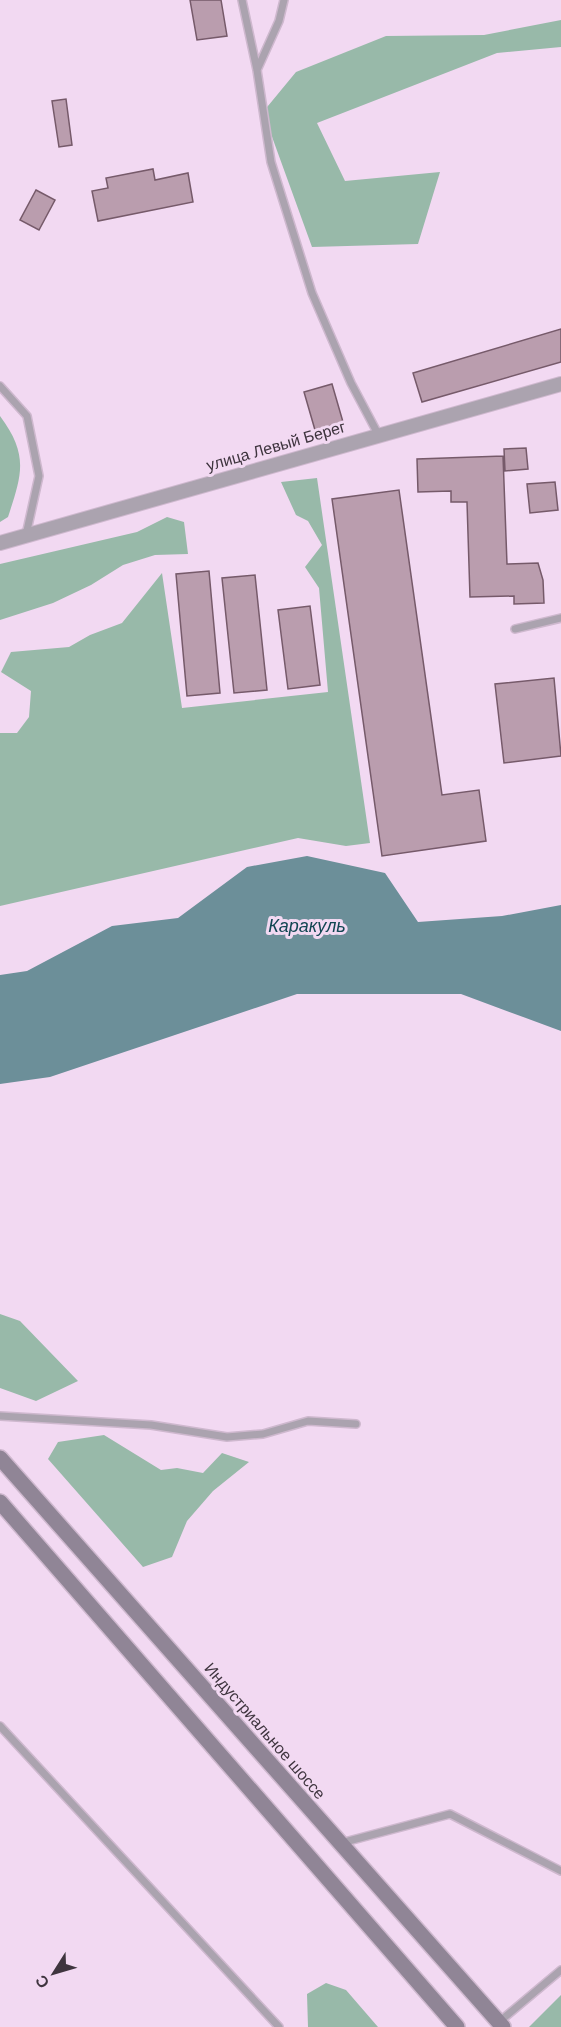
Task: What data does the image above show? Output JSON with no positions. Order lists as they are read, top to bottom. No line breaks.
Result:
{"streets":{"main road":["Индустриальное шоссе"],"street":["улица Левый Берег"]},"water":["Каракуль"],"north":"bottom left"}
